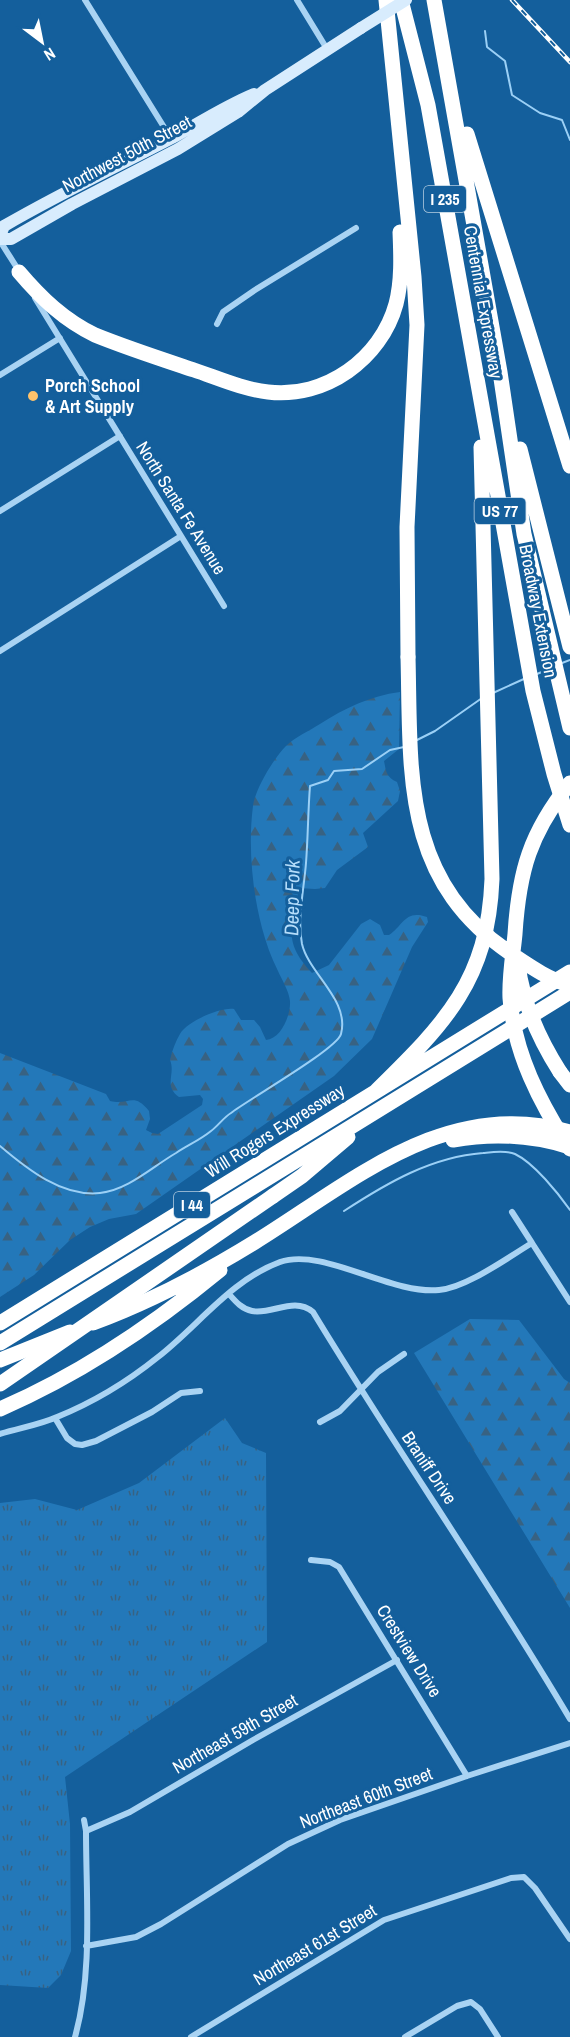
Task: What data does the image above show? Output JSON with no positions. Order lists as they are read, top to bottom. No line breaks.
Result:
{"streets":{"highway":["I 235","Centennial Expressway","US 77","Broadway Extension","Will Rogers Expressway","I 44"],"main road":["Northwest 50th Street"],"street":["North Santa Fe Avenue","Braniff Drive","Crestview Drive","Northeast 59th Street","Northeast 60th Street","Northeast 61st Street"]},"crossings":[["Northwest 50th Street","North Santa Fe Avenue"],["Centennial Expressway","Broadway Extension"],["Crestview Drive","Northeast 59th Street"],["Crestview Drive","Northeast 60th Street"]],"water":["Deep Fork"],"places":["Porch School & Art Supply"],"north":"bottom right"}
